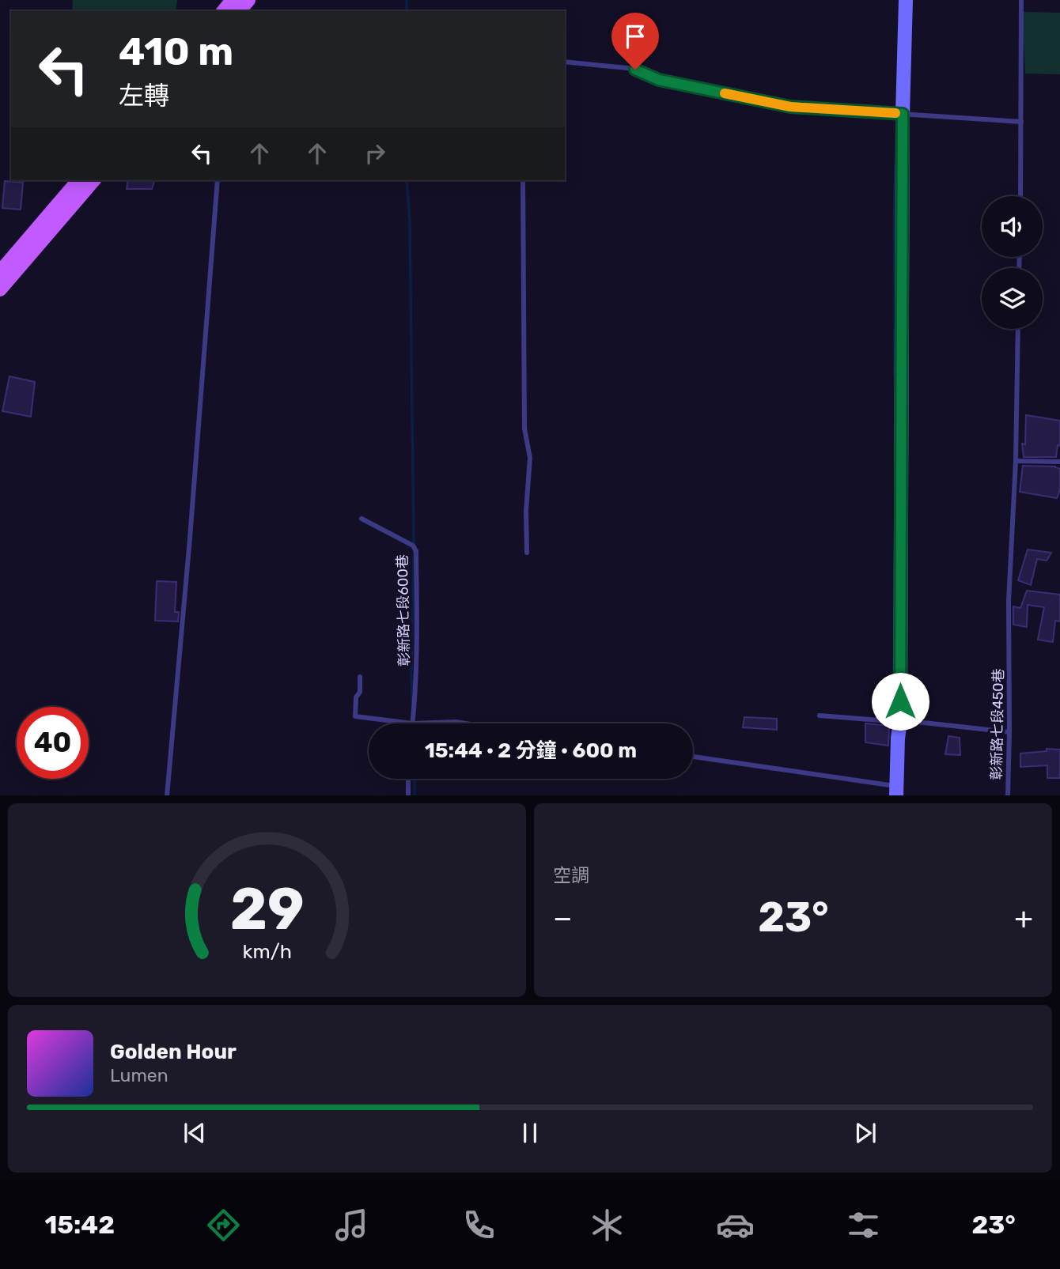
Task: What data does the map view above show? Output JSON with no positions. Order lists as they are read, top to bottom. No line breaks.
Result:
{"streets":{"lane":["彰新路七段600巷","彰新路七段450巷"]},"page":{"turn":["410 m","左轉"],"limit":"40","trip":"15:44 · 2 分鐘 · 600 m","tile":"空調","heat":["−","23°","+"],"song":["Golden Hour","Lumen"],"tabs":["15:42","23°"],"gauge":["29","km/h"]}}
